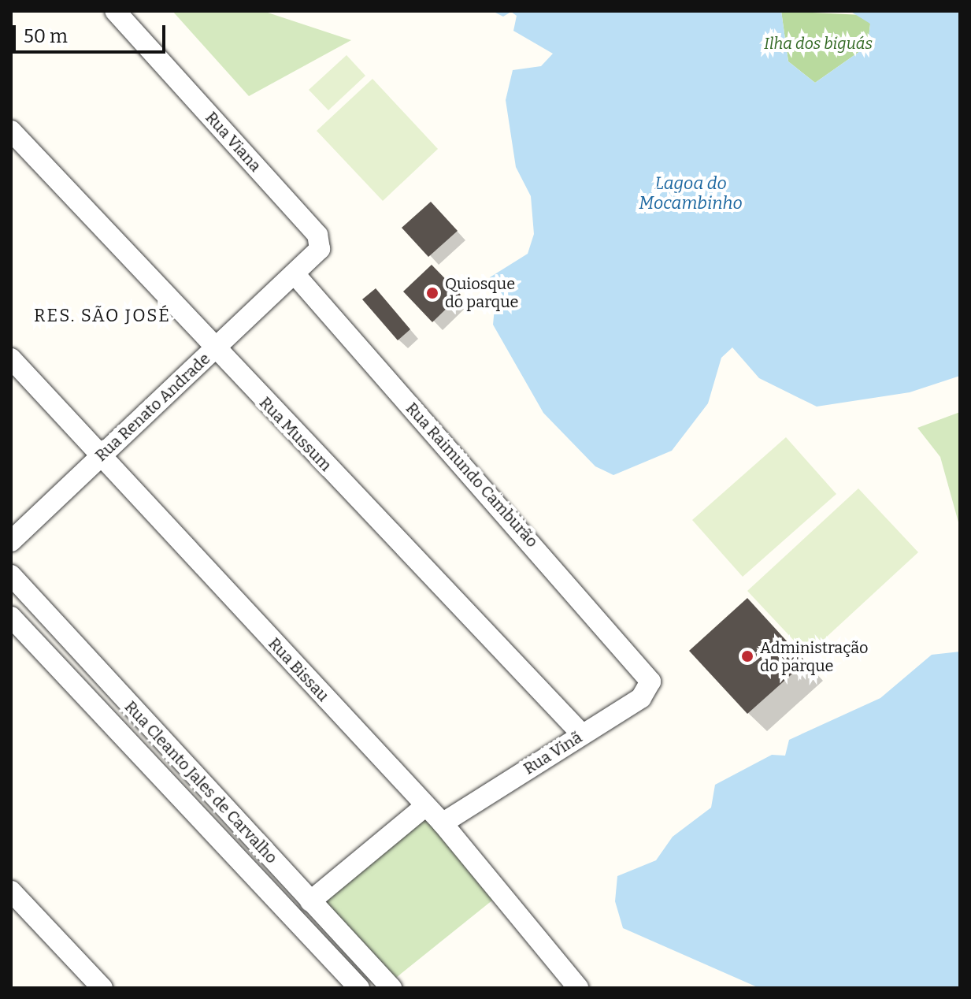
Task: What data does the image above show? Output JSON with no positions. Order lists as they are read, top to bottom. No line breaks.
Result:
{"streets":{"street":["Rua Viana","Rua Renato Andrade","Rua Mussum","Rua Raimundo Camburão","Rua Bissau","Rua Vinã","Rua Cleanto Jales de Carvalho"]},"crossings":[["Rua Viana","Rua Renato Andrade"],["Rua Viana","Rua Raimundo Camburão"],["Rua Renato Andrade","Rua Mussum"],["Rua Renato Andrade","Rua Raimundo Camburão"],["Rua Renato Andrade","Rua Bissau"],["Rua Mussum","Rua Vinã"],["Rua Raimundo Camburão","Rua Vinã"],["Rua Bissau","Rua Vinã"]],"districts":["RES. SÃO JOSÉ"],"water":["Lagoa do Mocambinho"],"parks":["Ilha dos biguás"],"places":["Quiosque do parque","Administração do parque"],"scale_bar":"50 m"}
